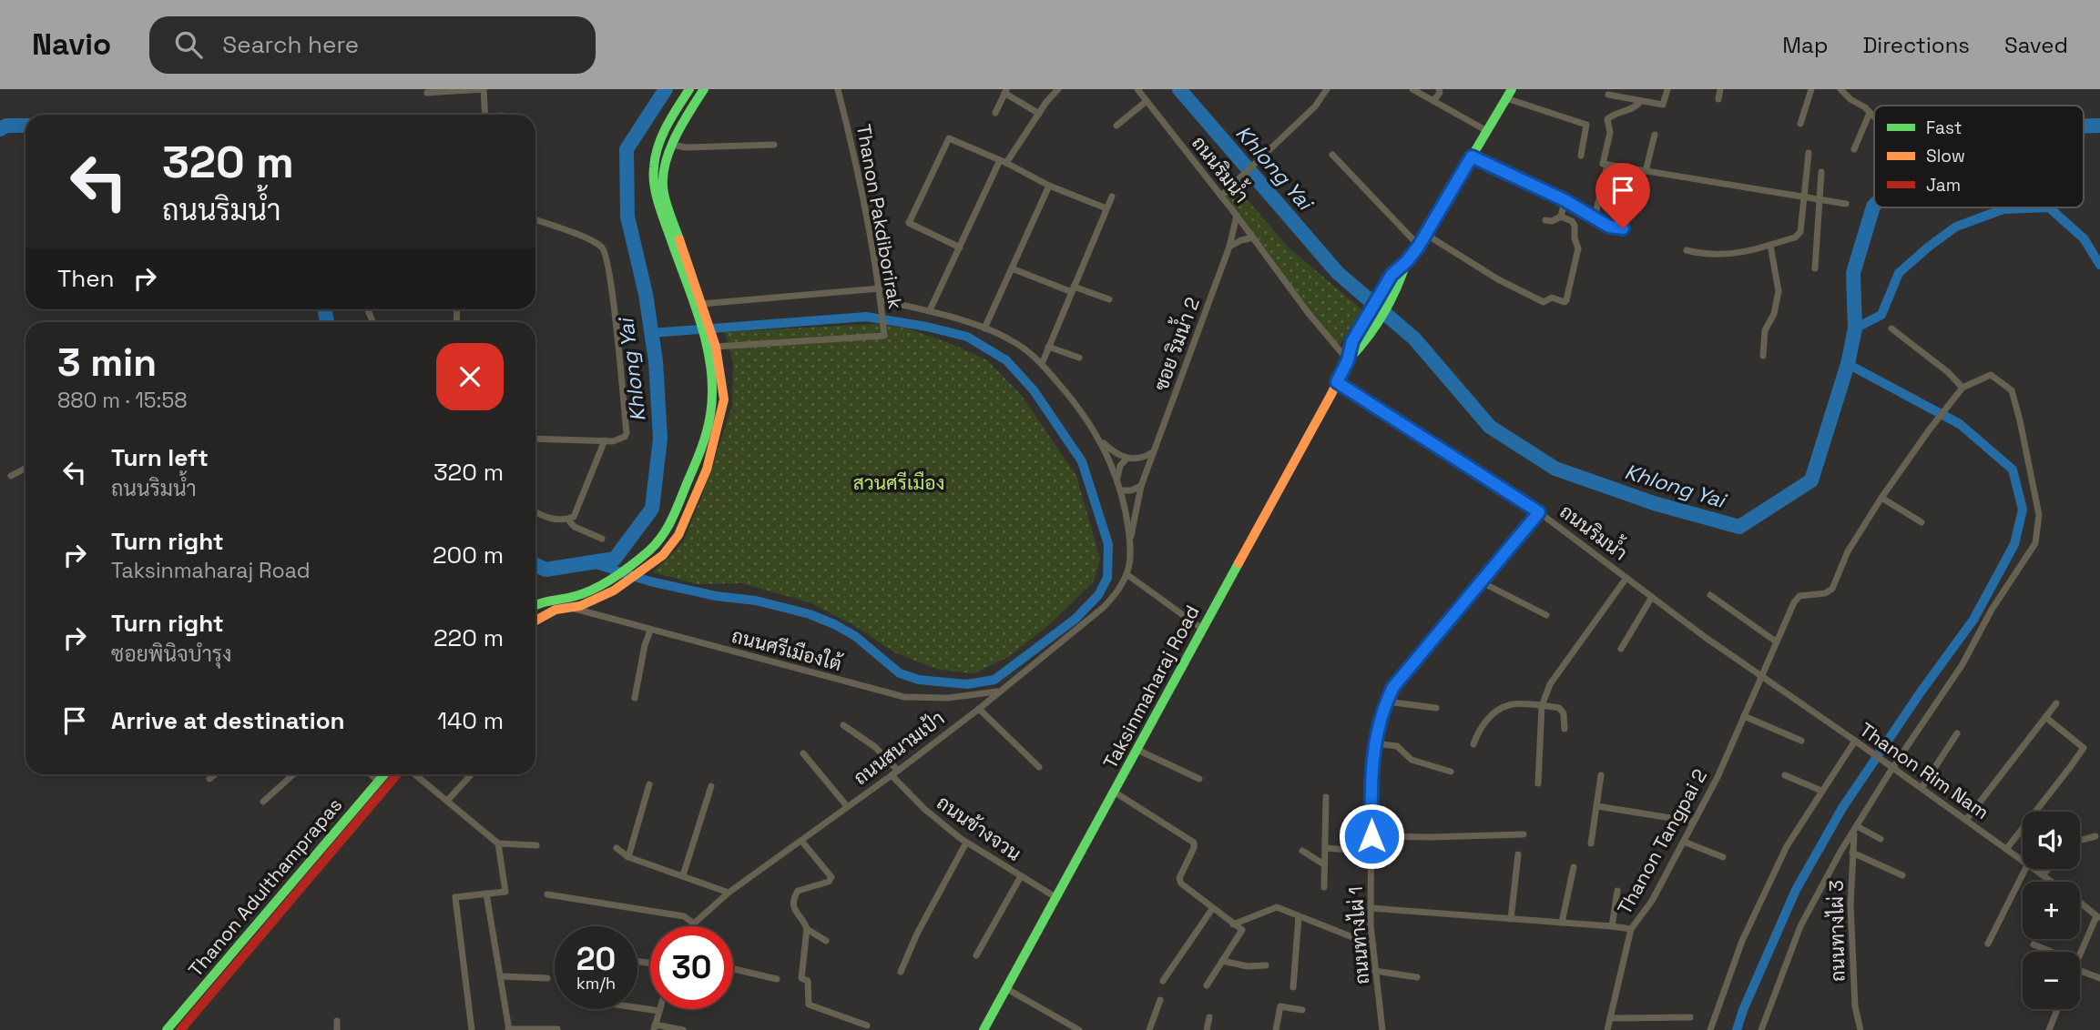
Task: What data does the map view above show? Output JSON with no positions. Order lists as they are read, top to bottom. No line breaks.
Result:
{"streets":{"street":["ถนนริมน้ำ","Thanon Pakdiborirak","ซอย ริมน้ำ 2","ถนนศรีเมืองใต้","Taksinmaharaj Road","ถนนสนามเป้า","Thanon Rim Nam","ถนนข้างจวน","Thanon Tangpai 2","Thanon Adulthamprapas","ถนนทางไผ่ 3","ถนนทางไผ่ 1"]},"crossings":[["ถนนริมน้ำ","ซอย ริมน้ำ 2"],["ถนนริมน้ำ","Taksinmaharaj Road"],["ถนนริมน้ำ","Thanon Rim Nam"],["ถนนริมน้ำ","Thanon Tangpai 2"],["ถนนริมน้ำ","ถนนทางไผ่ 1"],["ซอย ริมน้ำ 2","ถนนสนามเป้า"],["ถนนศรีเมืองใต้","ถนนสนามเป้า"],["Taksinmaharaj Road","ถนนข้างจวน"],["ถนนสนามเป้า","ถนนข้างจวน"],["Thanon Rim Nam","Thanon Tangpai 2"]],"water":["Khlong Yai"],"parks":["สวนศรีเมือง"],"legend":["Fast","Slow","Jam"],"page":{"header":"Navio","search":"Search here","nav":["Map","Directions","Saved"],"turn":["320 m","ถนนริมน้ำ"],"then":"Then","heading":["3 min","880 m · 15:58"],"list":[{"name":"Turn left","note":"ถนนริมน้ำ","value":"320 m"},{"name":"Turn right","note":"Taksinmaharaj Road","value":"200 m"},{"name":"Turn right","note":"ซอยพินิจบำรุง","value":"220 m"},{"name":"Arrive at destination","value":"140 m"}],"map_buttons":["+","−"],"speed":"20 km/h","limit":"30"}}
